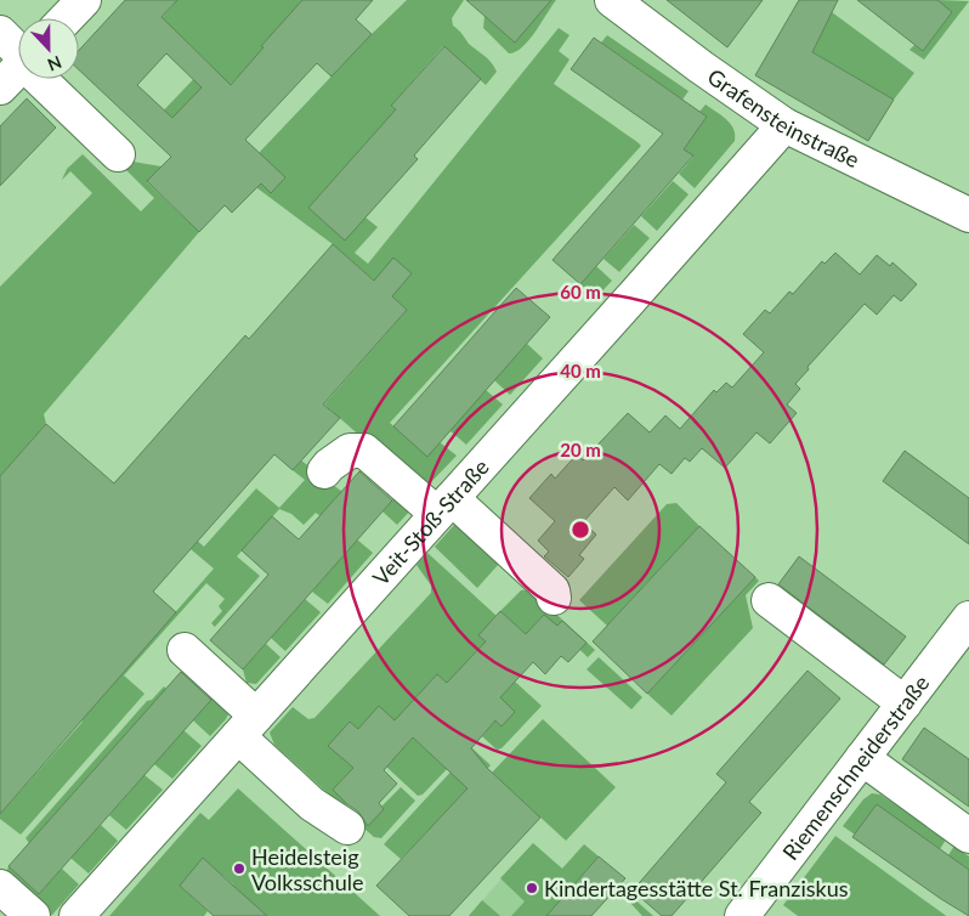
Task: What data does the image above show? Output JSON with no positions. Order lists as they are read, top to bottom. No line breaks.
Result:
{"streets":{"street":["Grafensteinstraße","Veit-Stoß-Straße","Riemenschneiderstraße"]},"crossings":[["Grafensteinstraße","Veit-Stoß-Straße"]],"places":["Heidelsteig Volksschule","Kindertagesstätte St. Franziskus"],"north":"bottom","rings":["60 m","40 m","20 m"]}
